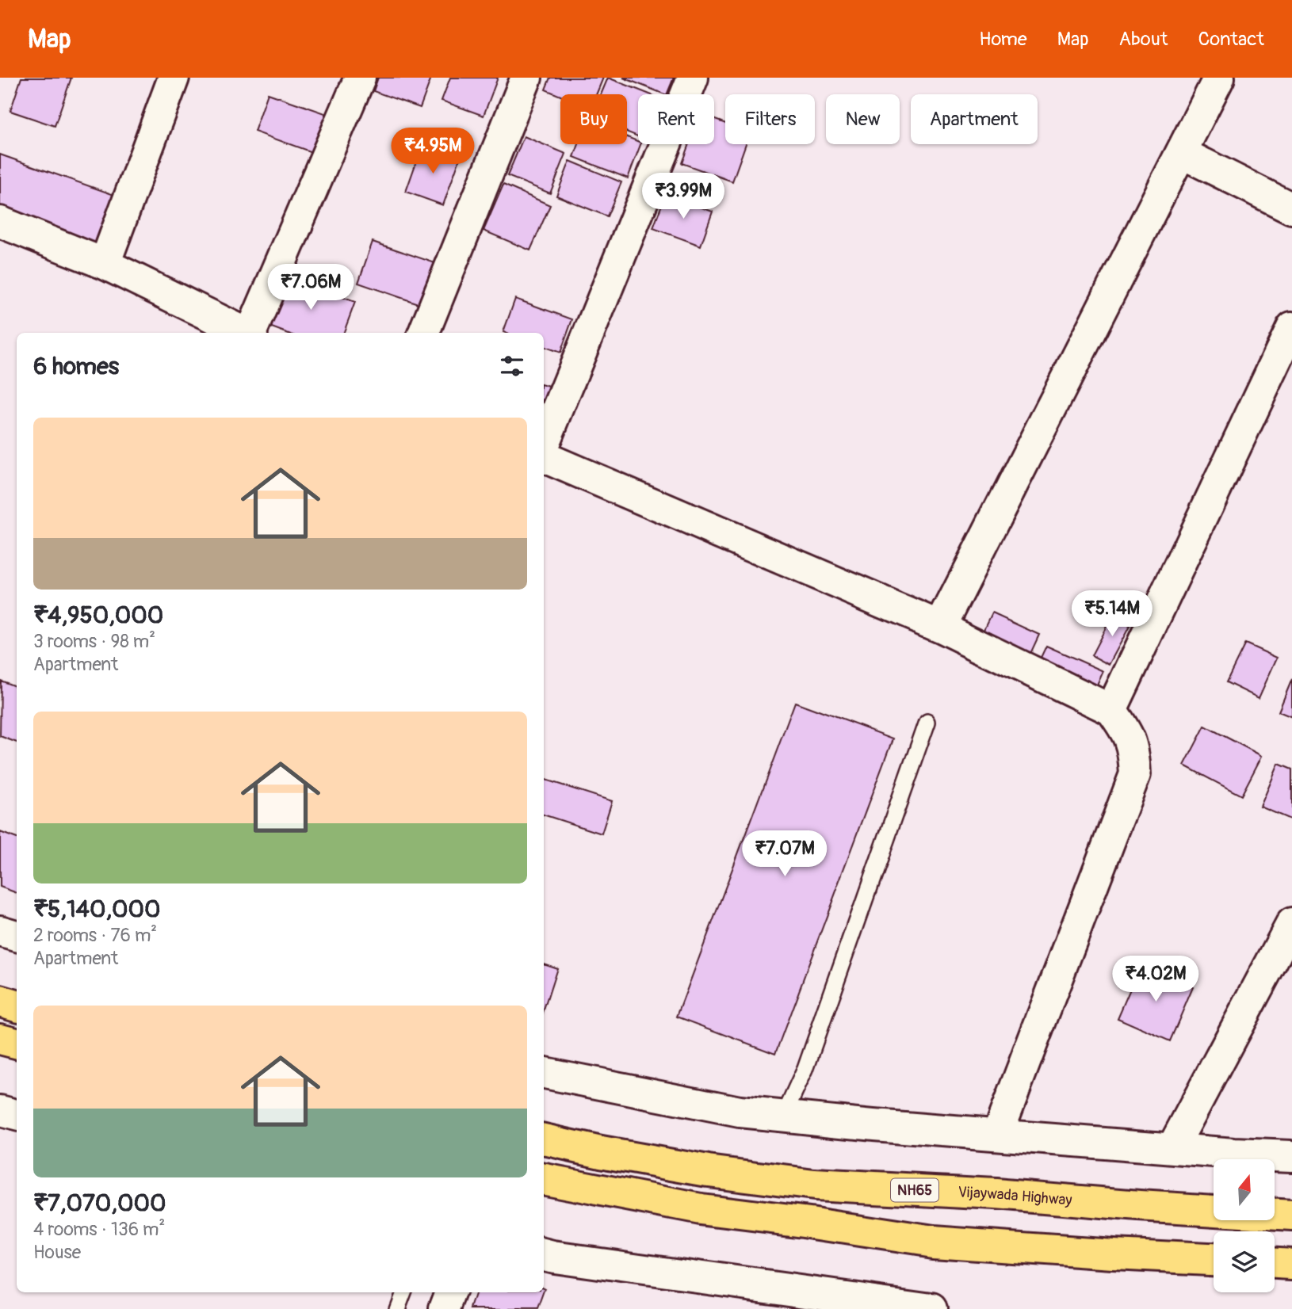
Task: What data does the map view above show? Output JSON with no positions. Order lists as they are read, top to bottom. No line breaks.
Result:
{"streets":{"highway":["NH65","Vijaywada Highway"]},"north":"top","page":{"header":"Map","nav":["Home","Map","About","Contact"],"chip":["Buy","Rent","Filters","New","Apartment"],"price":["₹4.95M","₹3.99M","₹7.06M","₹5.14M","₹7.07M","₹4.02M"],"heading":"6 homes","list":[{"name":"₹4,950,000","note":"3 rooms · 98 m² · Apartment"},{"name":"₹5,140,000","note":"2 rooms · 76 m² · Apartment"},{"name":"₹7,070,000","note":"4 rooms · 136 m² · House"}]}}
